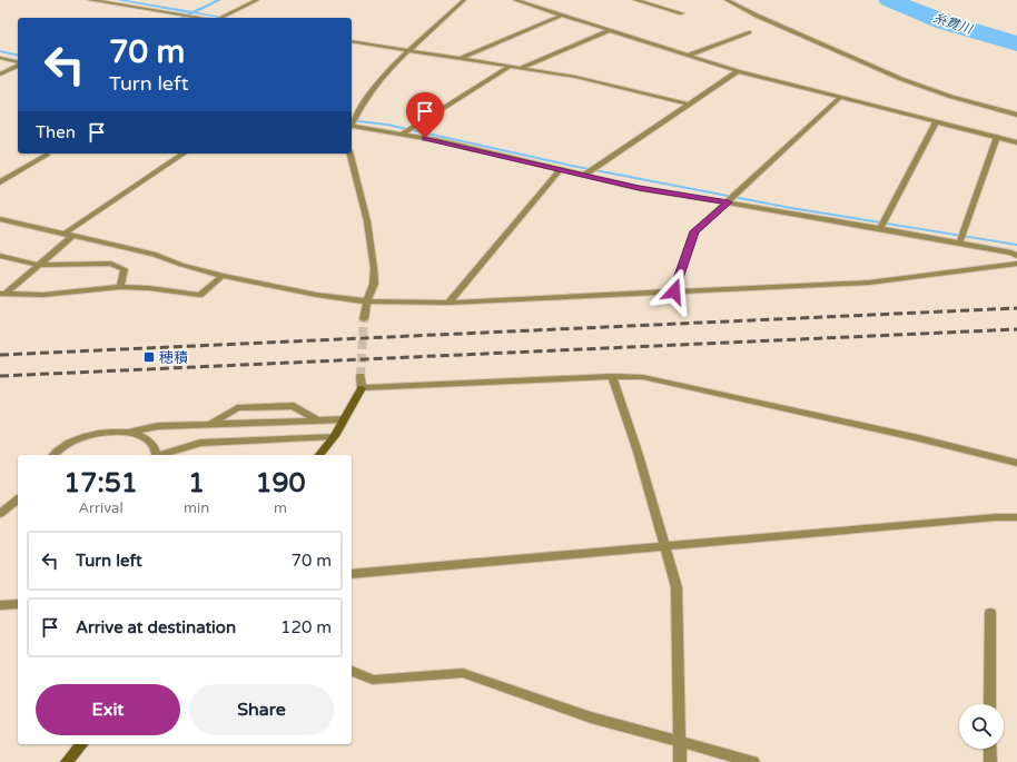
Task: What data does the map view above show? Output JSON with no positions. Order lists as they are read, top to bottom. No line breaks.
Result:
{"water":["糸貫川"],"places":{"transit":["穂積"]},"page":{"turn":["70 m","Turn left"],"then":"Then","eta":["17:51","Arrival","1","min","190","m"],"list":[{"name":"Turn left","value":"70 m"},{"name":"Arrive at destination","value":"120 m"}],"buttons":["Exit","Share"]}}
